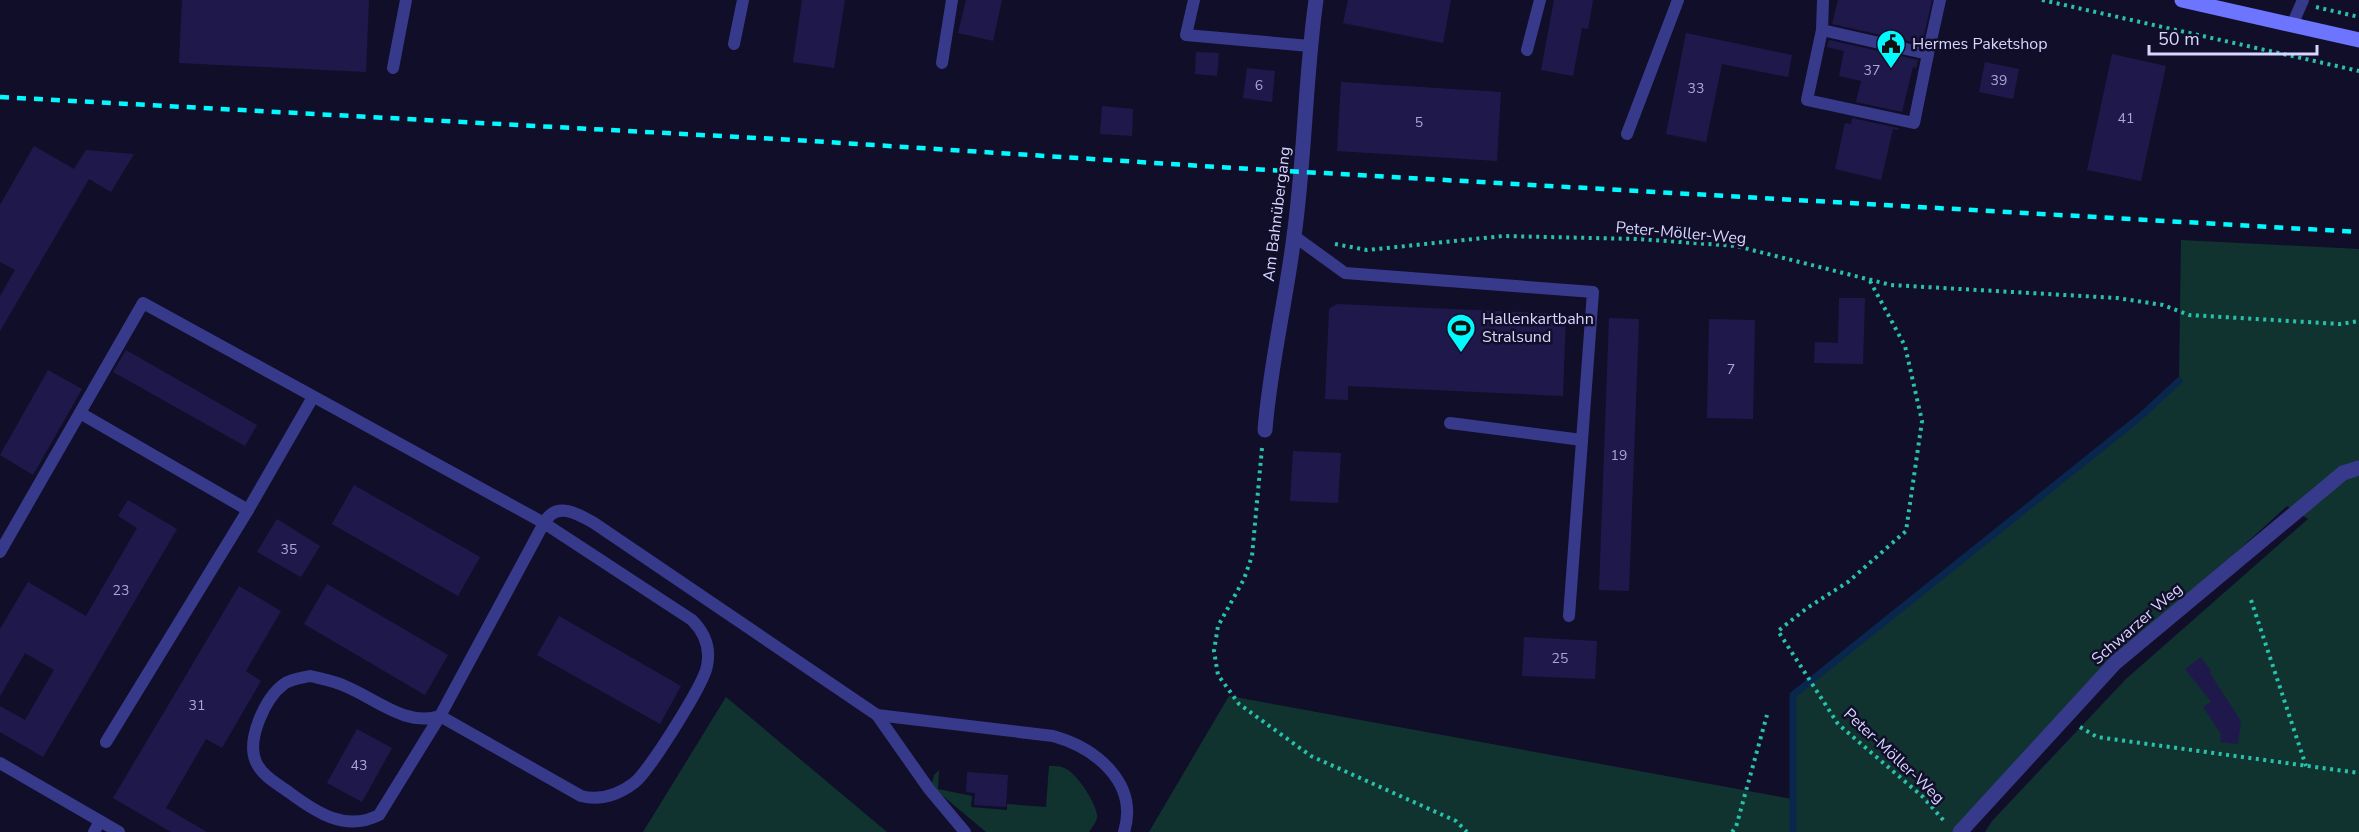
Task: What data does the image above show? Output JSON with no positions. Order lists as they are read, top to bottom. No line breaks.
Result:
{"streets":{"street":["Am Bahnübergang","Schwarzer Weg"],"path":["Peter-Möller-Weg"]},"crossings":[["Peter-Möller-Weg","Schwarzer Weg"]],"places":{"public building":["Hermes Paketshop"],"sports":["Hallenkartbahn Stralsund"]},"house_numbers":["37","39","6","33","41","5","7","19","35","23","25","31","43"],"scale_bar":"50 m"}
